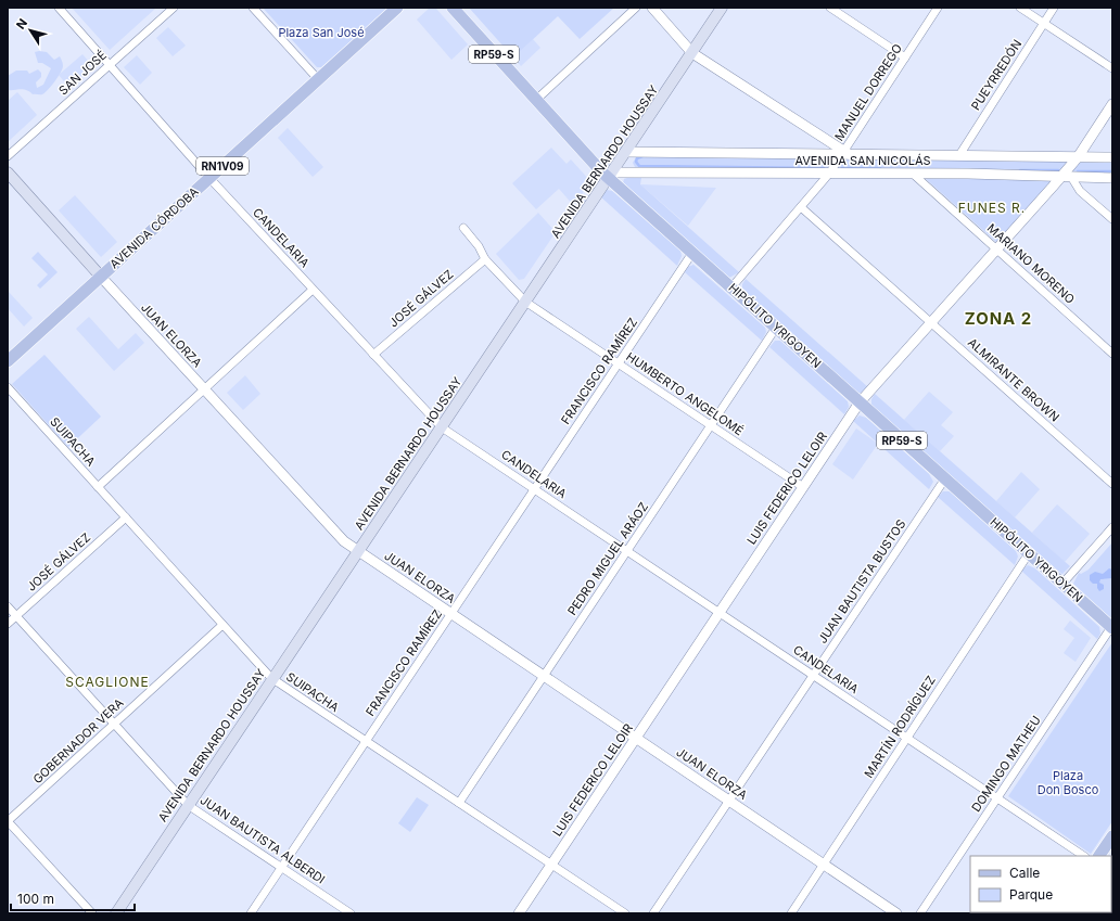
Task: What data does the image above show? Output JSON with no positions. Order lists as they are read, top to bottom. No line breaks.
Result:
{"streets":{"main road":["RP59-S","AVENIDA BERNARDO HOUSSAY","RN1V09","AVENIDA CÓRDOBA","HIPÓLITO YRIGOYEN","JUAN ELORZA"],"street":["SAN JOSÉ","PUEYRREDÓN","MANUEL DORREGO","AVENIDA SAN NICOLÁS","CANDELARIA","MARIANO MORENO","JOSÉ GÁLVEZ","FRANCISCO RAMÍREZ","ALMIRANTE BROWN","HUMBERTO ANGELOMÉ","SUIPACHA","LUIS FEDERICO LELOIR","PEDRO MIGUEL ARÁOZ","JUAN BAUTISTA BUSTOS","MARTÍN RODRÍGUEZ","GOBERNADOR VERA","DOMINGO MATHEU","JUAN BAUTISTA ALBERDI"]},"crossings":[["SAN JOSÉ","CANDELARIA"],["PUEYRREDÓN","AVENIDA SAN NICOLÁS"],["MANUEL DORREGO","AVENIDA SAN NICOLÁS"],["MANUEL DORREGO","HIPÓLITO YRIGOYEN"],["MANUEL DORREGO","ALMIRANTE BROWN"],["AVENIDA SAN NICOLÁS","AVENIDA BERNARDO HOUSSAY"],["AVENIDA SAN NICOLÁS","MARIANO MORENO"],["AVENIDA SAN NICOLÁS","HIPÓLITO YRIGOYEN"],["AVENIDA SAN NICOLÁS","LUIS FEDERICO LELOIR"],["AVENIDA BERNARDO HOUSSAY","CANDELARIA"],["AVENIDA BERNARDO HOUSSAY","HIPÓLITO YRIGOYEN"],["AVENIDA BERNARDO HOUSSAY","JUAN ELORZA"],["AVENIDA BERNARDO HOUSSAY","HUMBERTO ANGELOMÉ"],["AVENIDA BERNARDO HOUSSAY","SUIPACHA"],["AVENIDA BERNARDO HOUSSAY","JUAN BAUTISTA ALBERDI"],["AVENIDA CÓRDOBA","CANDELARIA"],["AVENIDA CÓRDOBA","JUAN ELORZA"],["CANDELARIA","JOSÉ GÁLVEZ"],["CANDELARIA","FRANCISCO RAMÍREZ"],["CANDELARIA","LUIS FEDERICO LELOIR"],["CANDELARIA","PEDRO MIGUEL ARÁOZ"],["CANDELARIA","JUAN BAUTISTA BUSTOS"],["CANDELARIA","MARTÍN RODRÍGUEZ"],["CANDELARIA","DOMINGO MATHEU"],["MARIANO MORENO","LUIS FEDERICO LELOIR"],["JOSÉ GÁLVEZ","HUMBERTO ANGELOMÉ"],["JOSÉ GÁLVEZ","SUIPACHA"],["JOSÉ GÁLVEZ","JUAN BAUTISTA ALBERDI"],["HIPÓLITO YRIGOYEN","FRANCISCO RAMÍREZ"],["HIPÓLITO YRIGOYEN","LUIS FEDERICO LELOIR"],["HIPÓLITO YRIGOYEN","PEDRO MIGUEL ARÁOZ"],["HIPÓLITO YRIGOYEN","JUAN BAUTISTA BUSTOS"],["HIPÓLITO YRIGOYEN","MARTÍN RODRÍGUEZ"],["HIPÓLITO YRIGOYEN","DOMINGO MATHEU"],["JUAN ELORZA","FRANCISCO RAMÍREZ"],["JUAN ELORZA","LUIS FEDERICO LELOIR"],["JUAN ELORZA","PEDRO MIGUEL ARÁOZ"],["JUAN ELORZA","JUAN BAUTISTA BUSTOS"],["JUAN ELORZA","MARTÍN RODRÍGUEZ"],["FRANCISCO RAMÍREZ","HUMBERTO ANGELOMÉ"],["FRANCISCO RAMÍREZ","SUIPACHA"],["FRANCISCO RAMÍREZ","JUAN BAUTISTA ALBERDI"],["ALMIRANTE BROWN","LUIS FEDERICO LELOIR"],["HUMBERTO ANGELOMÉ","LUIS FEDERICO LELOIR"],["HUMBERTO ANGELOMÉ","PEDRO MIGUEL ARÁOZ"],["SUIPACHA","LUIS FEDERICO LELOIR"],["SUIPACHA","PEDRO MIGUEL ARÁOZ"],["SUIPACHA","GOBERNADOR VERA"],["GOBERNADOR VERA","JUAN BAUTISTA ALBERDI"]],"districts":["FUNES R.","ZONA 2","SCAGLIONE"],"parks":["Plaza San José","Plaza Don Bosco"],"legend":["Calle","Parque"],"scale_bar":"100 m","north":"top left"}
